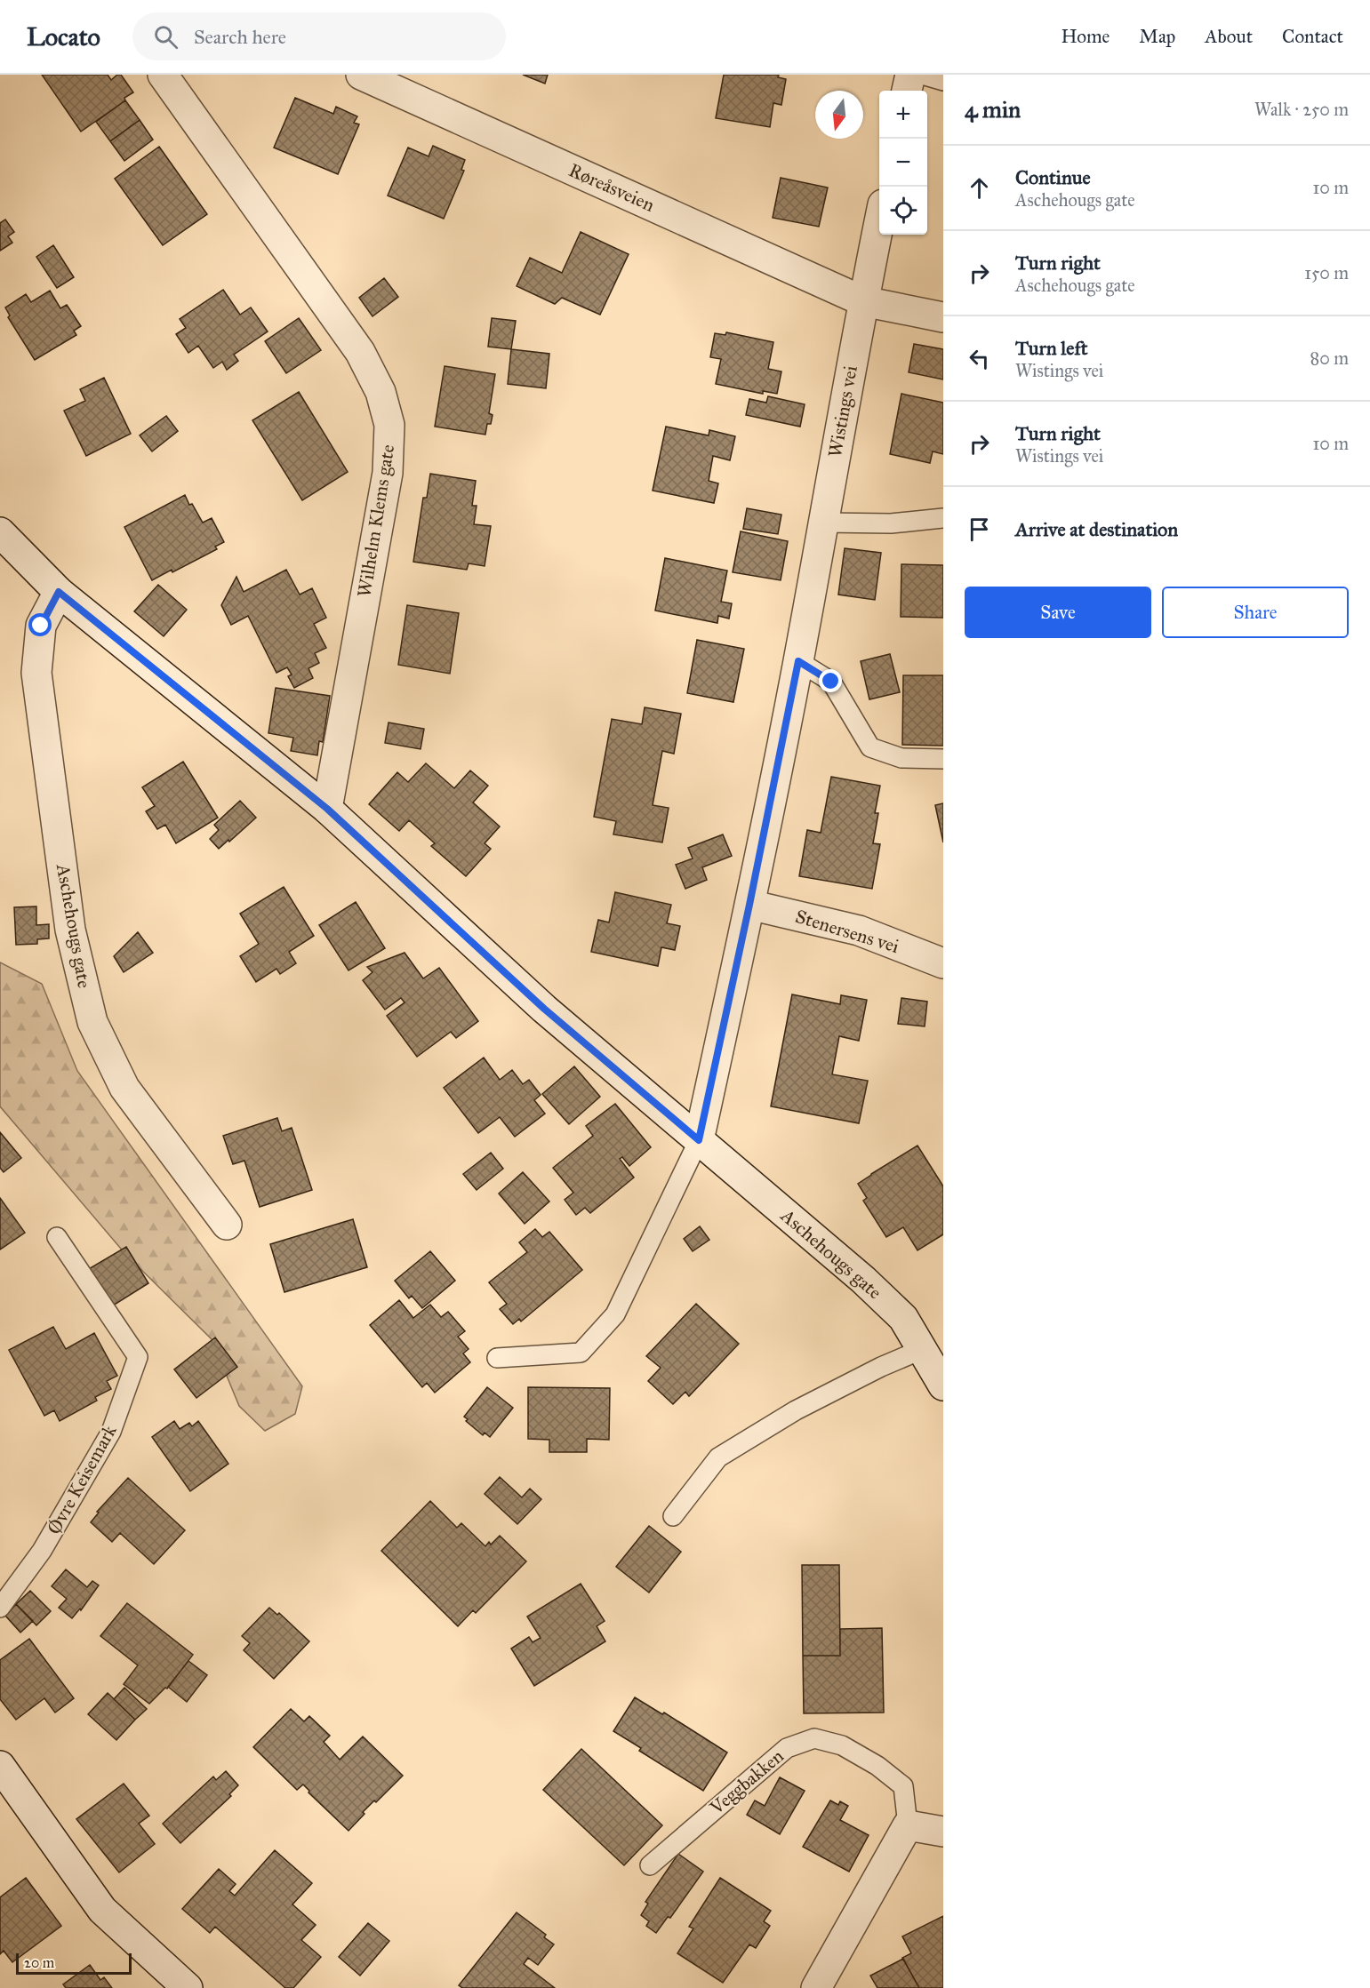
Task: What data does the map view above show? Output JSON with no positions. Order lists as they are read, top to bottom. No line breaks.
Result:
{"streets":{"street":["Røreåsveien","Wistings vei","Wilhelm Klems gate","Aschehougs gate","Stenersens vei"],"lane":["Øvre Keisemark","Veggbakken"]},"crossings":[["Røreåsveien","Wistings vei"],["Wistings vei","Aschehougs gate"],["Wistings vei","Stenersens vei"],["Wilhelm Klems gate","Aschehougs gate"]],"scale_bar":"20 m","north":"bottom","page":{"header":"Locato","search":"Search here","nav":["Home","Map","About","Contact"],"heading":["4 min","Walk · 250 m"],"map_buttons":["+","−"],"list":[["Continue","Aschehougs gate","10 m"],["Turn right","Aschehougs gate","150 m"],["Turn left","Wistings vei","80 m"],["Turn right","Wistings vei","10 m"],"Arrive at destination"],"buttons":["Save","Share"],"scale":"20 m"}}
